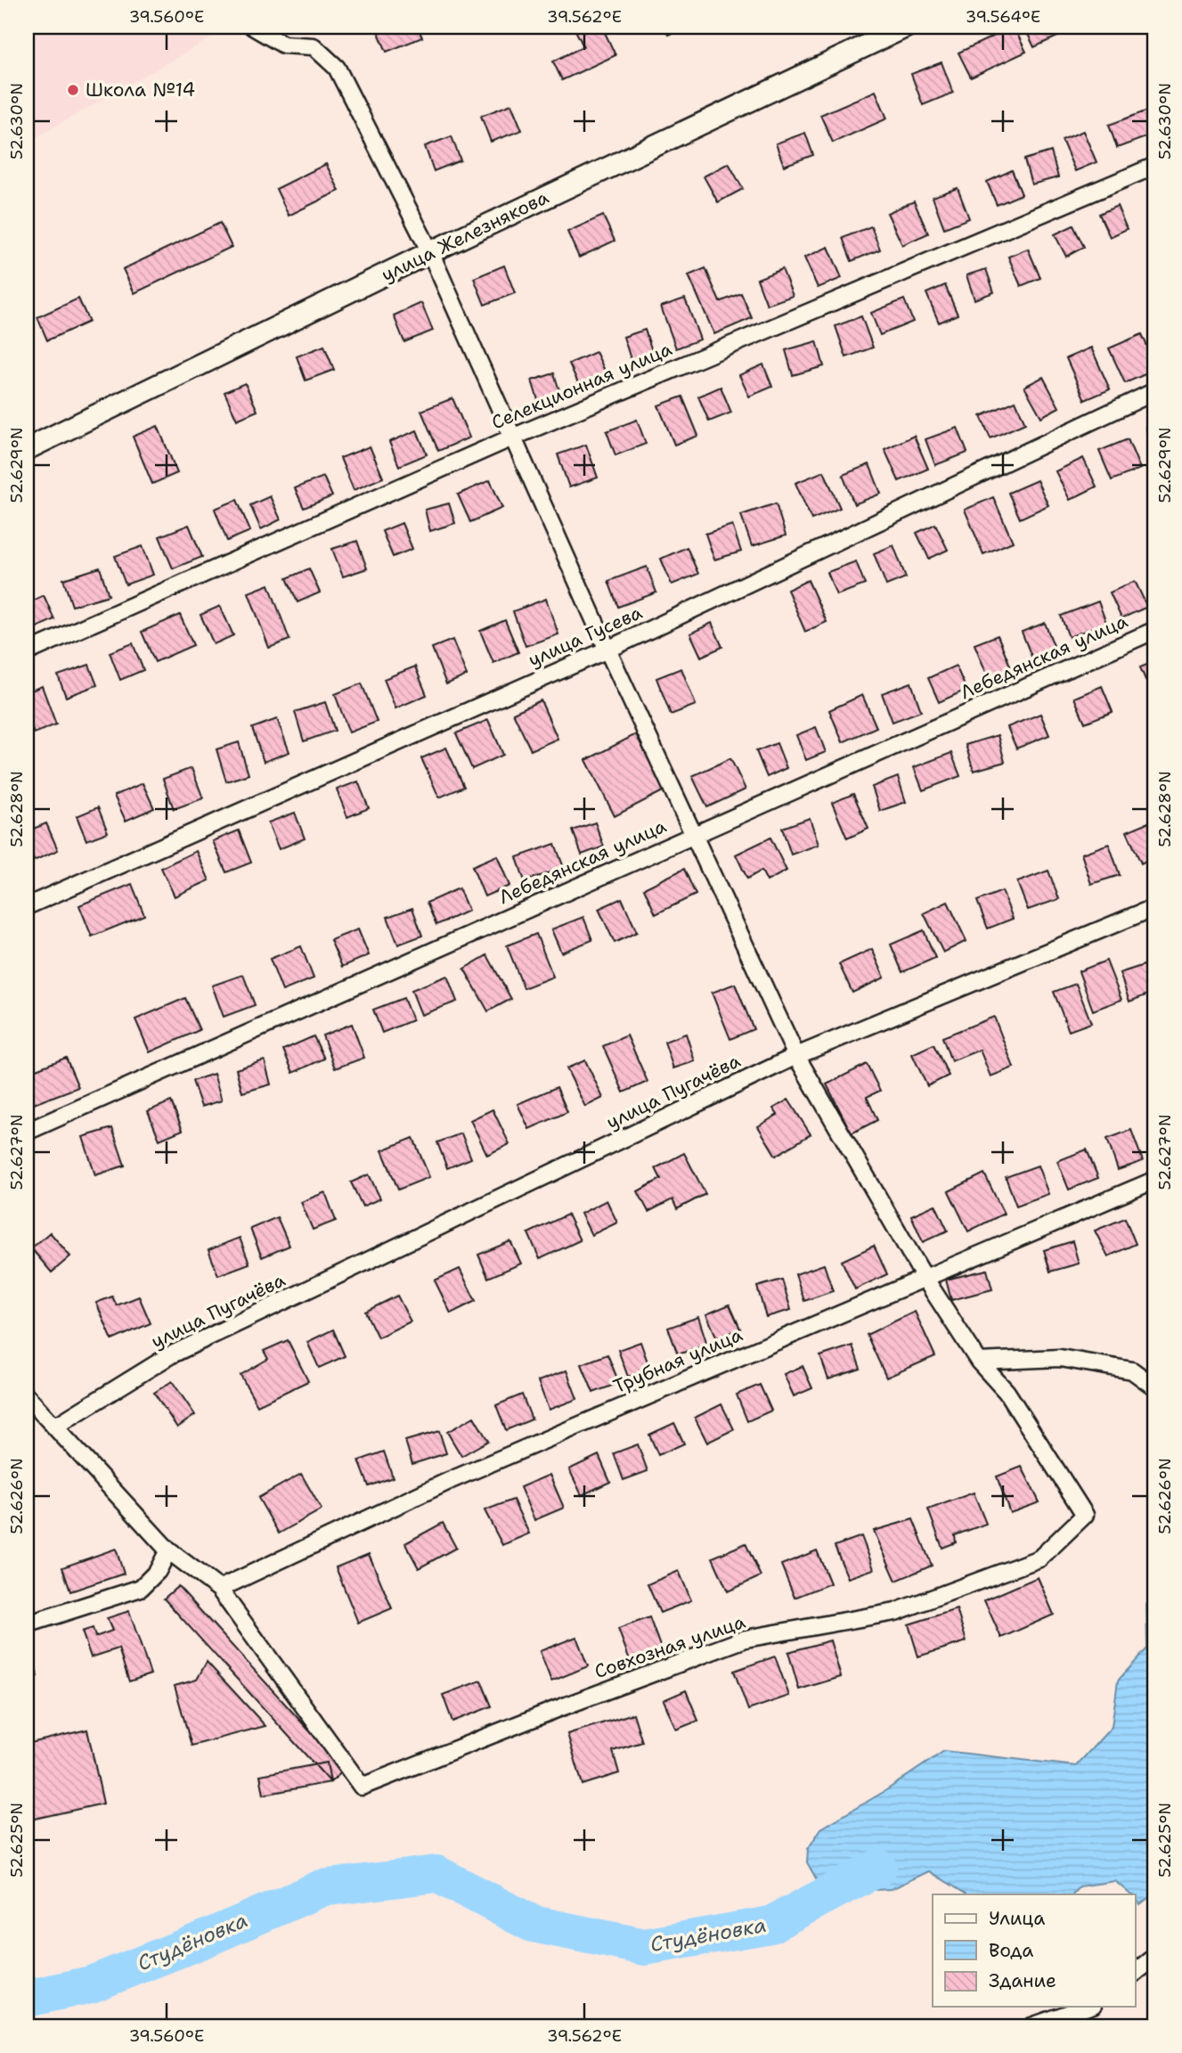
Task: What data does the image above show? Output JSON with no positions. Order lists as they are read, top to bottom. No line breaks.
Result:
{"streets":{"street":["улица Железнякова","Селекционная улица","улица Гусева","Лебедянская улица","улица Пугачёва","Трубная улица","Совхозная улица"]},"crossings":[["улица Пугачёва","Совхозная улица"],["Трубная улица","Совхозная улица"]],"water":["Студёновка"],"places":["Школа №14"],"legend":["Улица","Вода","Здание"],"coordinates":["39.560°E","39.562°E","39.564°E","52.630°N","52.629°N","52.628°N","52.627°N","52.626°N","52.625°N"]}
